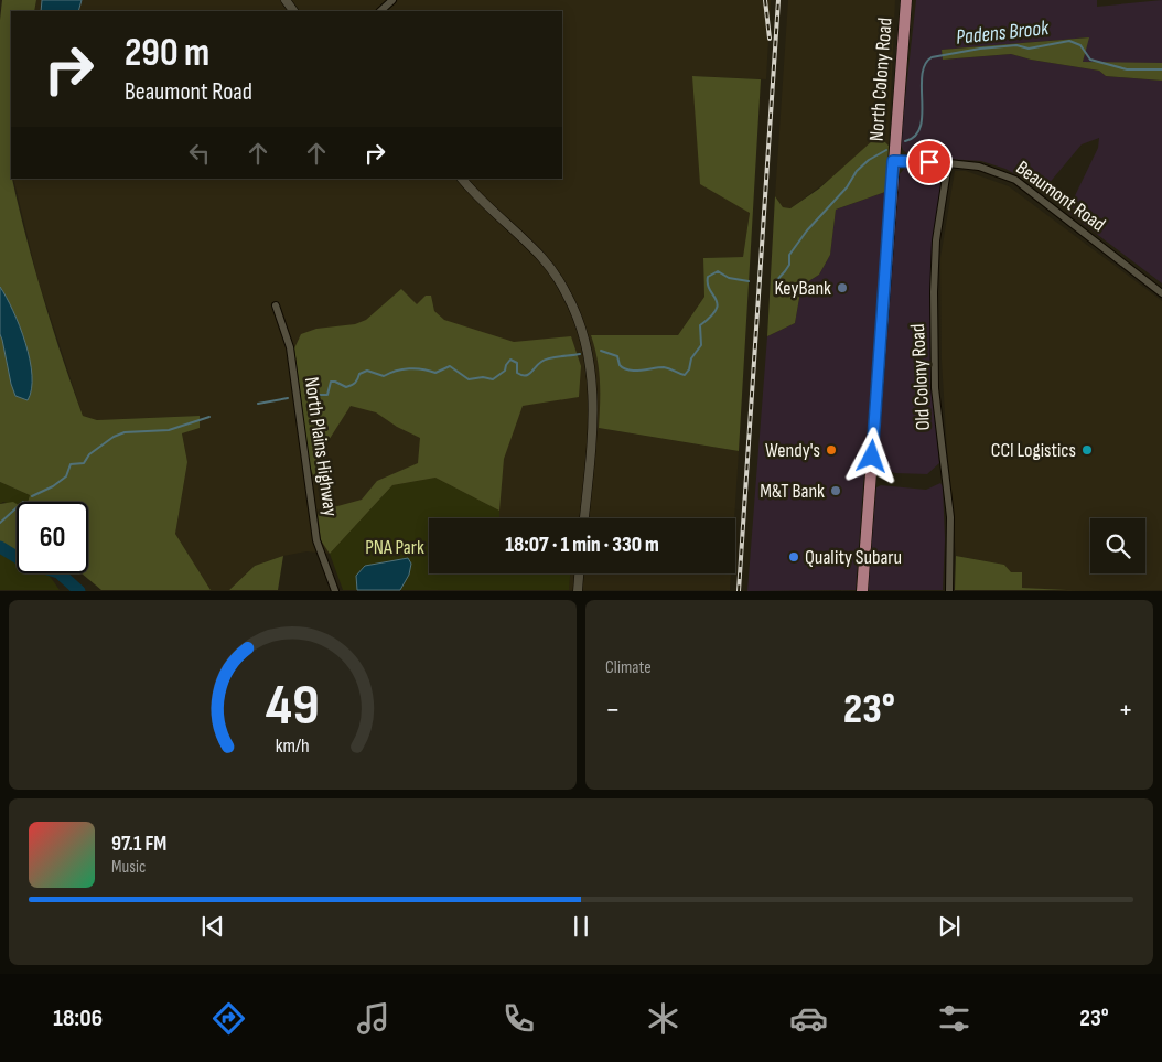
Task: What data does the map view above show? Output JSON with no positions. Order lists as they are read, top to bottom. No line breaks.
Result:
{"streets":{"main road":["North Colony Road"],"street":["Beaumont Road","Old Colony Road","North Plains Highway"]},"crossings":[["North Colony Road","Beaumont Road"],["Beaumont Road","Old Colony Road"]],"water":["Padens Brook"],"parks":["PNA Park"],"places":["KeyBank","Wendy's","CCI Logistics","M&T Bank","Quality Subaru"],"page":{"turn":["290 m","Beaumont Road"],"limit":"60","trip":"18:07 · 1 min · 330 m","tile":"Climate","heat":["−","23°","+"],"song":["97.1 FM","Music"],"tabs":["18:06","23°"],"gauge":["49","km/h"]}}
